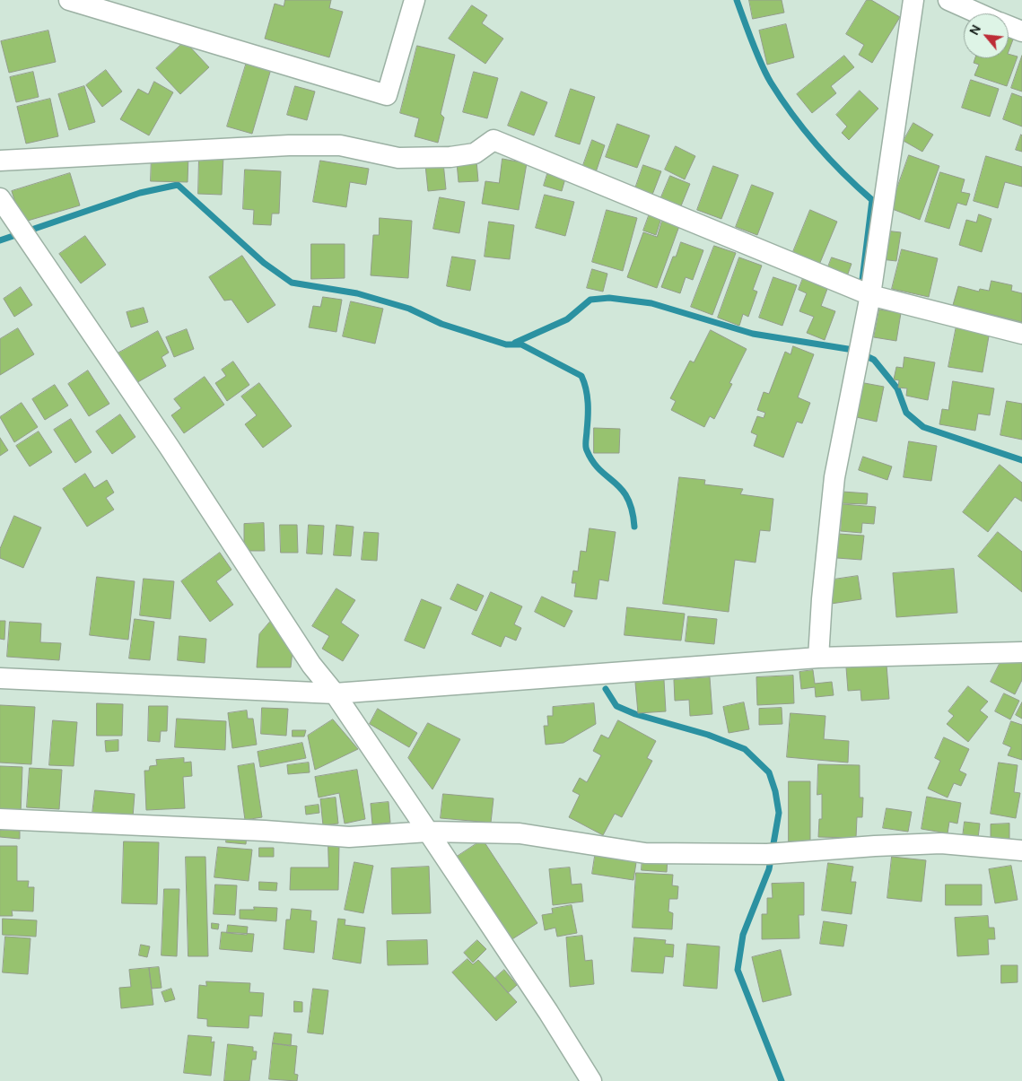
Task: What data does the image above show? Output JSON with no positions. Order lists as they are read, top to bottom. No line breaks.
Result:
{"north":"top left"}
